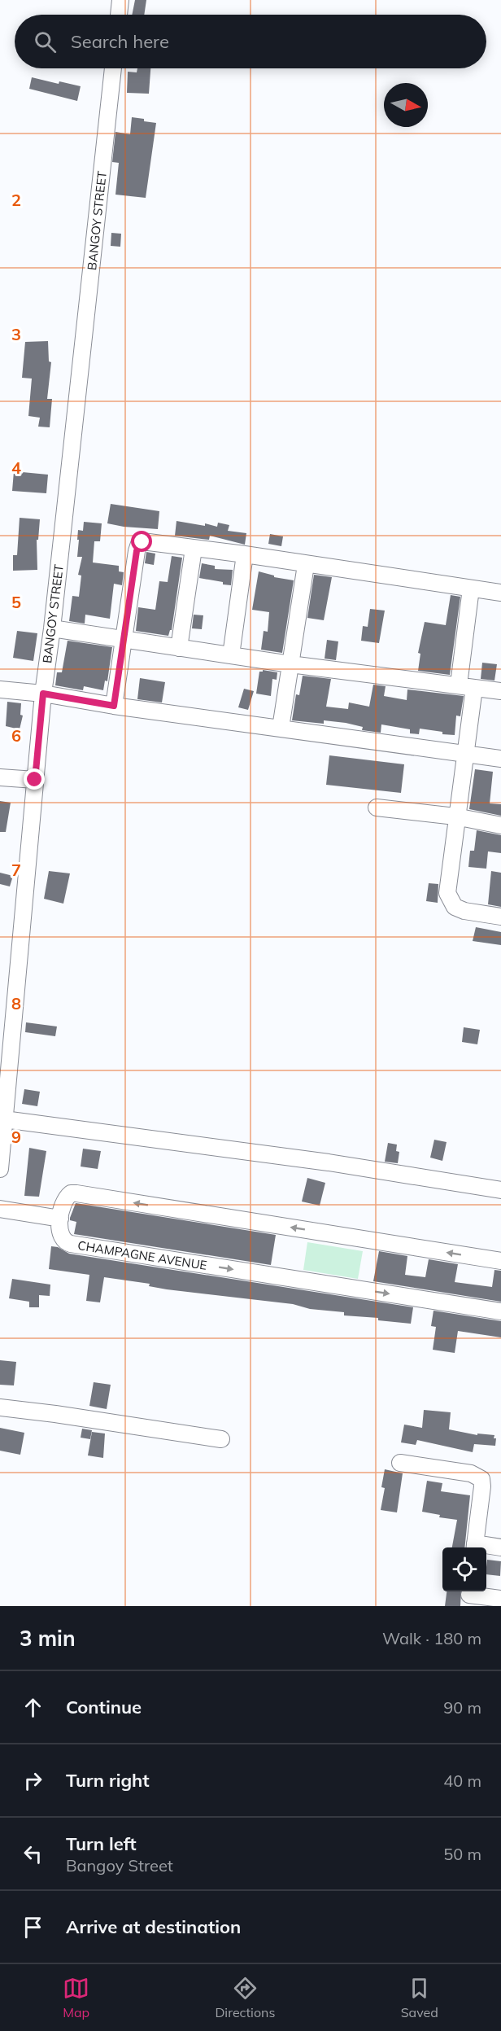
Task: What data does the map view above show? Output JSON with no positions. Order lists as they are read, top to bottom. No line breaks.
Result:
{"streets":{"street":["BANGOY STREET","CHAMPAGNE AVENUE"]},"north":"right","page":{"search":"Search here","heading":["3 min","Walk · 180 m"],"list":[["Continue","90 m"],["Turn right","40 m"],["Turn left","Bangoy Street","50 m"],"Arrive at destination"],"nav":["Map","Directions","Saved"]},"grid":{"rows":["2","3","4","5","6","7","8","9"]}}
